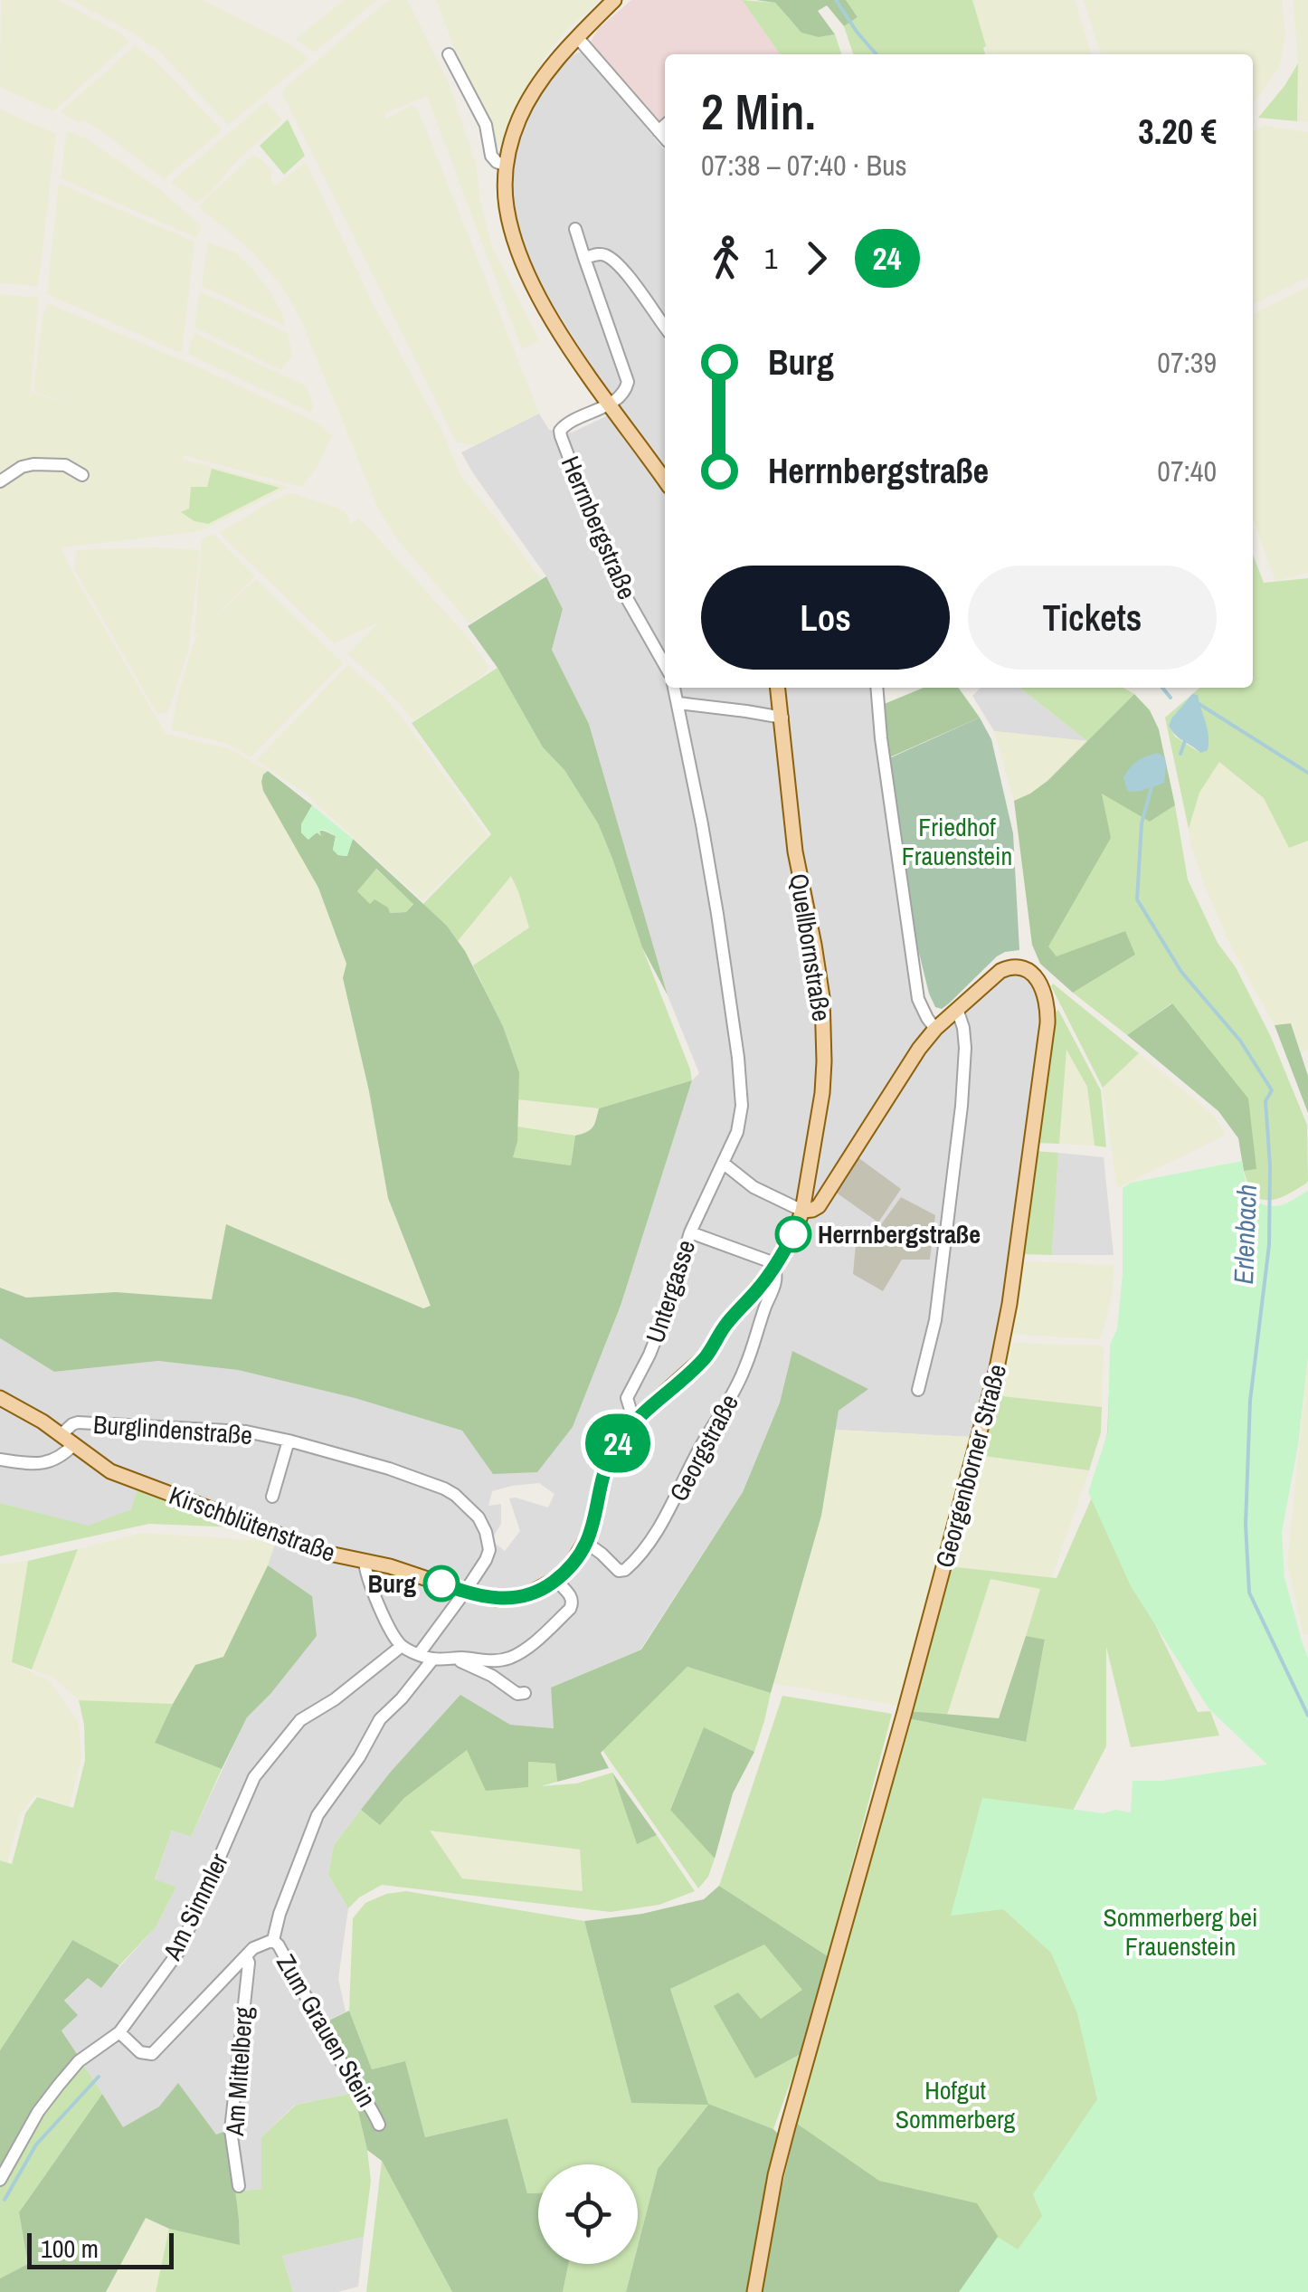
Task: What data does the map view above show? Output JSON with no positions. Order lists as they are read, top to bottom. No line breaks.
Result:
{"streets":{"main road":["Quellbornstraße","Georgenborner Straße","Kirschblütenstraße"],"street":["Herrnbergstraße","Untergasse","Burglindenstraße","Georgstraße","Am Simmler","Zum Grauen Stein","Am Mittelberg"]},"crossings":[["Quellbornstraße","Georgenborner Straße"],["Quellbornstraße","Kirschblütenstraße"],["Untergasse","Kirschblütenstraße"],["Burglindenstraße","Kirschblütenstraße"],["Georgstraße","Kirschblütenstraße"],["Georgenborner Straße","Kirschblütenstraße"],["Am Simmler","Am Mittelberg"],["Zum Grauen Stein","Am Mittelberg"]],"water":["Erlenbach"],"parks":["Friedhof Frauenstein","Sommerberg bei Frauenstein","Hofgut Sommerberg"],"places":["Herrnbergstraße","Burg"],"lines":["bus line 24"],"scale_bar":"100 m","page":{"on_map":"24","heading":["2 Min.","07:38 – 07:40 · Bus","3.20 €"],"legs":["1","24"],"list":[{"name":"Burg","value":"07:39"},{"name":"Herrnbergstraße","value":"07:40"}],"buttons":["Los","Tickets"],"scale":"100 m"}}
